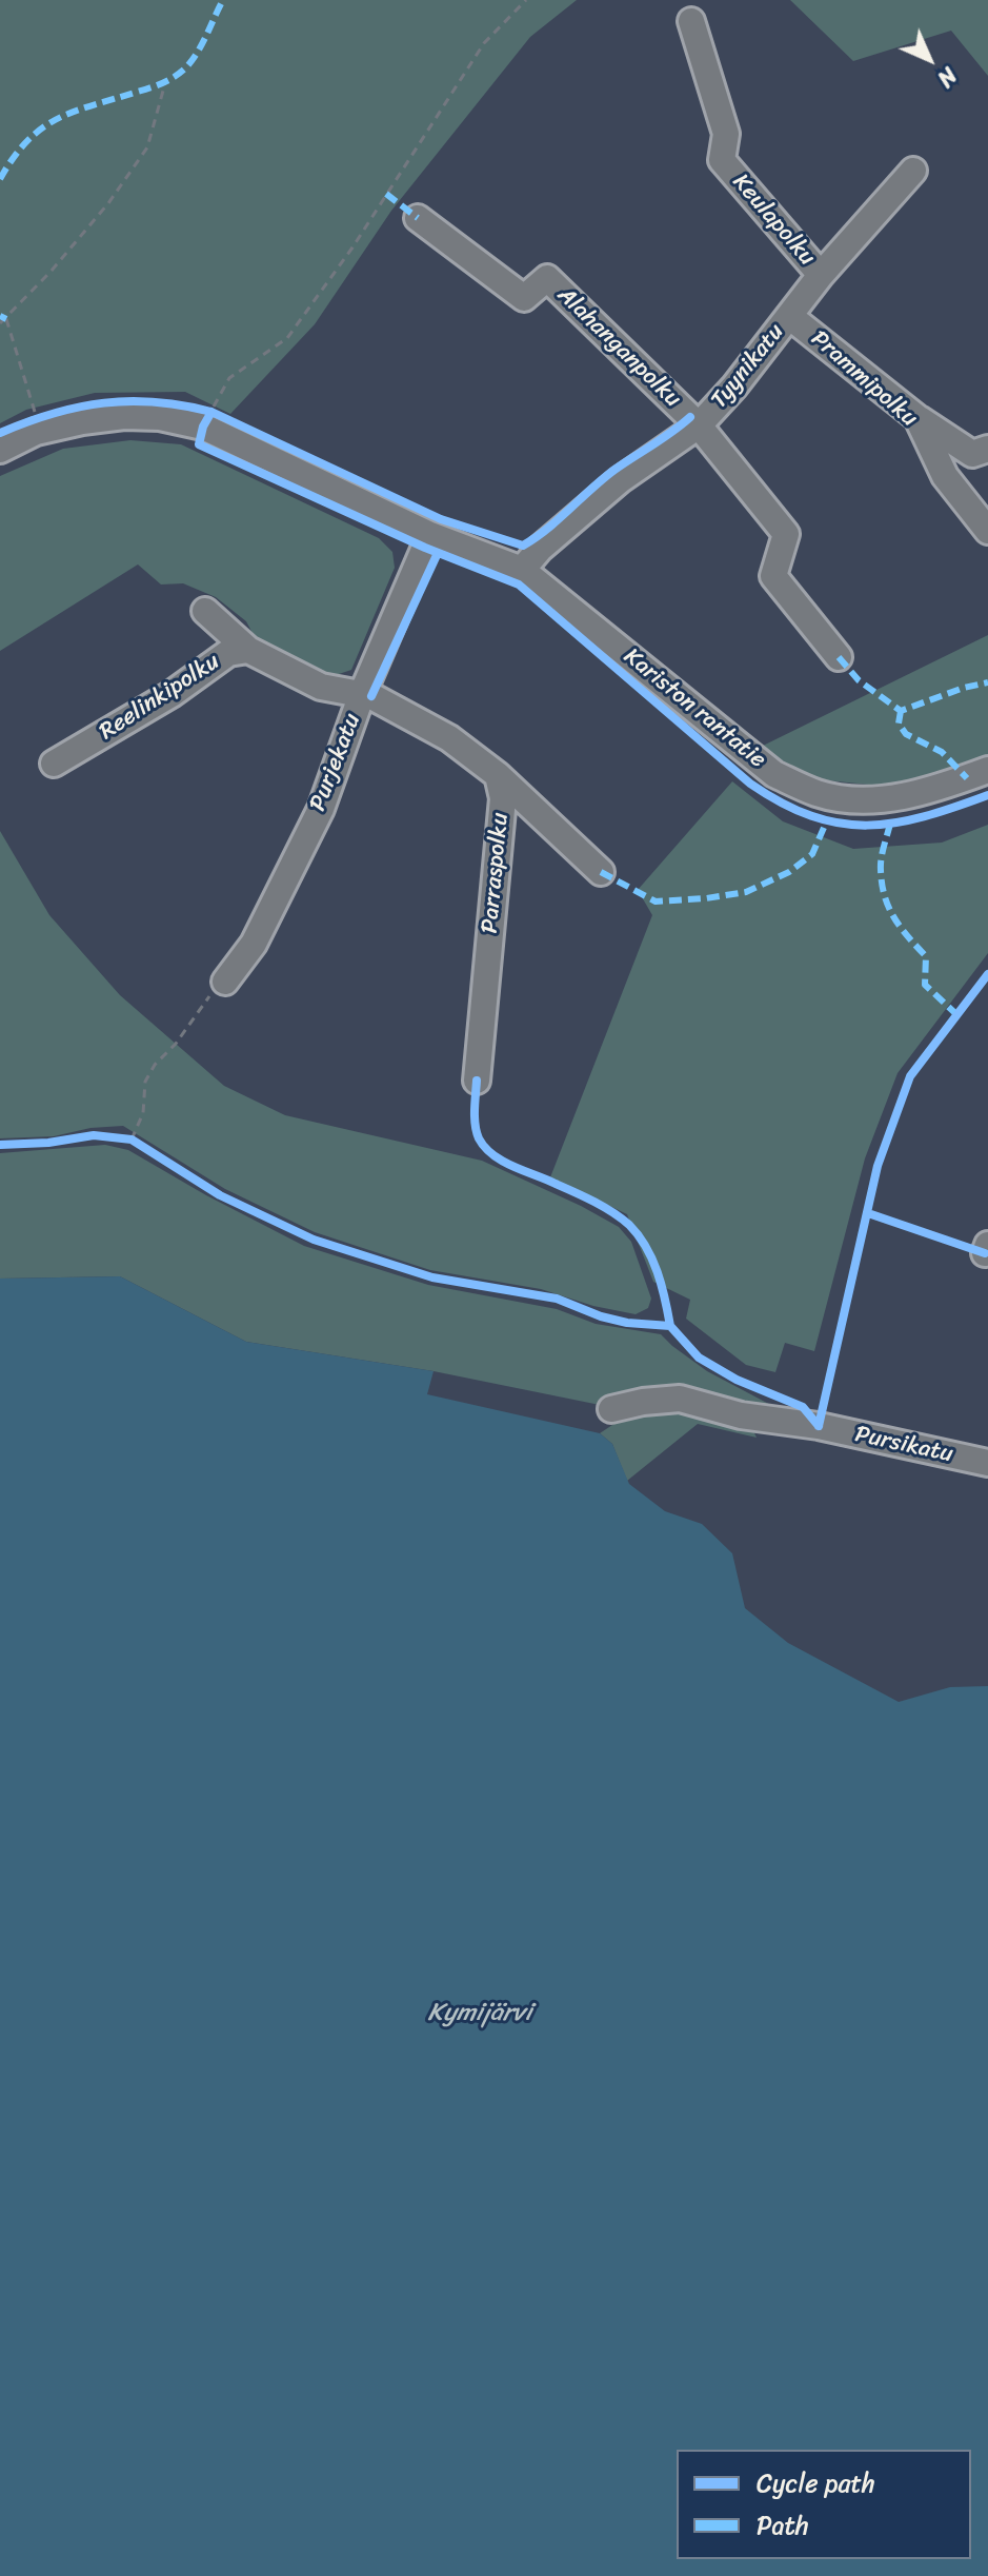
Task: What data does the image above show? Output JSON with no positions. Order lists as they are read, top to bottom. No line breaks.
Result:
{"streets":{"street":["Keulapolku","Alahanganpolku","Tyynikatu","Prammipolku","Reelinkipolku","Kariston rantatie","Purjekatu","Parraspolku","Pursikatu"]},"crossings":[["Keulapolku","Tyynikatu"],["Alahanganpolku","Tyynikatu"],["Tyynikatu","Prammipolku"],["Tyynikatu","Kariston rantatie"],["Reelinkipolku","Purjekatu"],["Kariston rantatie","Purjekatu"]],"water":["Kymijärvi"],"legend":["Cycle path","Path"],"north":"bottom right"}
